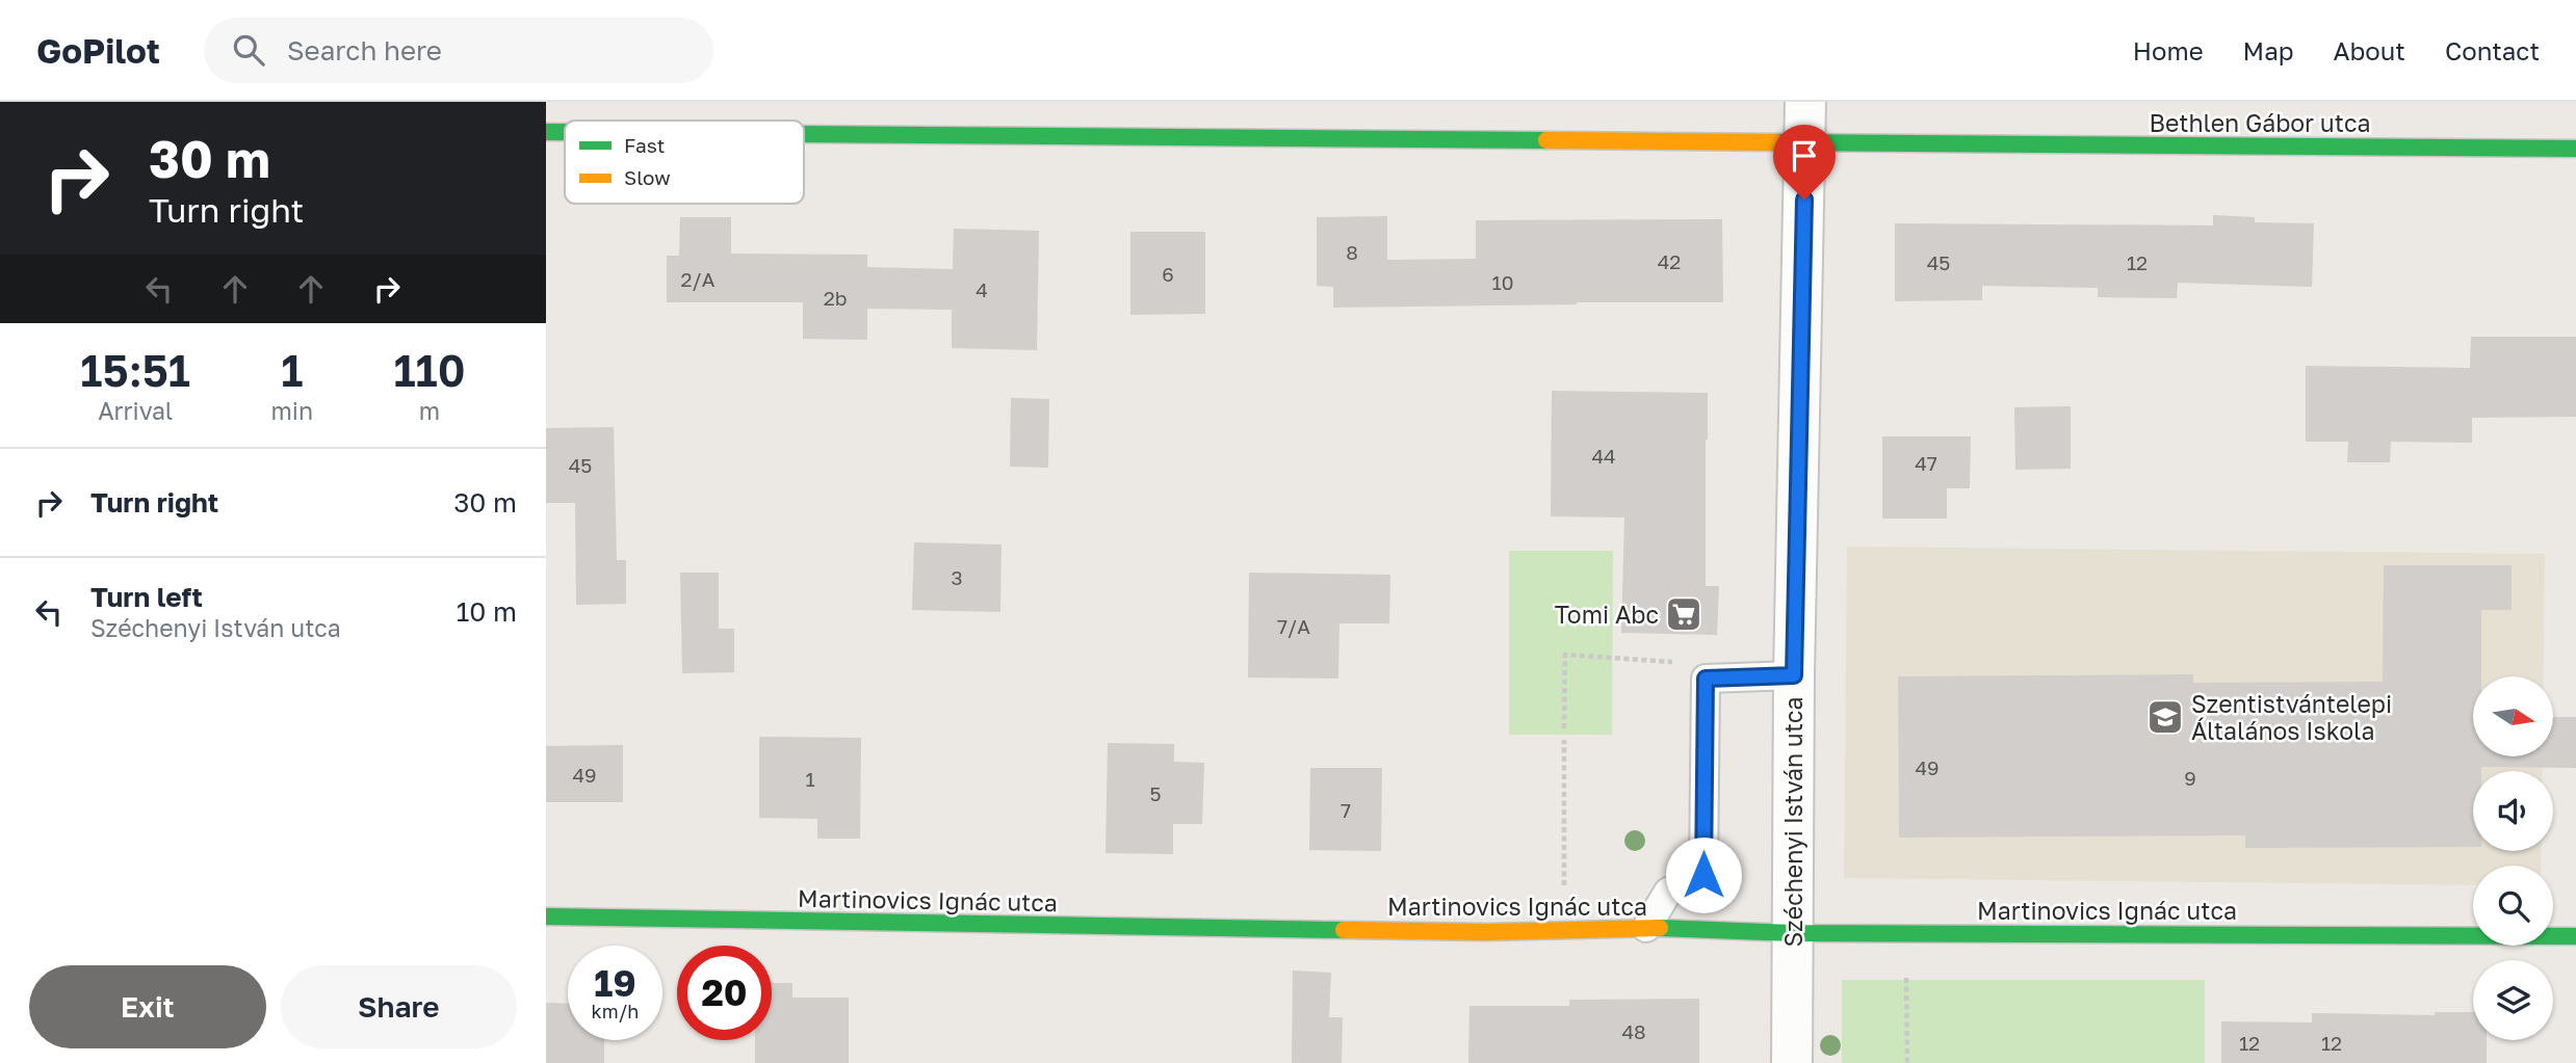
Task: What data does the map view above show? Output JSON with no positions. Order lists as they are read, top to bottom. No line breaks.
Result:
{"streets":{"street":["Bethlen Gábor utca","Széchenyi István utca","Martinovics Ignác utca"]},"crossings":[["Bethlen Gábor utca","Széchenyi István utca"],["Széchenyi István utca","Martinovics Ignác utca"]],"places":{"supermarket":["Tomi Abc"],"school or university":["Szentistvántelepi Általános Iskola"]},"house_numbers":["8","42","45","12","6","2/A","10","4","2b","44","47","45","3","7/A","49","49","9","1","5","7","48","12","12"],"legend":["Fast","Slow"],"north":"right","page":{"header":"GoPilot","search":"Search here","nav":["Home","Map","About","Contact"],"turn":["30 m","Turn right"],"eta":["15:51","Arrival","1","min","110","m"],"list":[{"name":"Turn right","value":"30 m"},{"name":"Turn left","note":"Széchenyi István utca","value":"10 m"}],"speed":"19 km/h","limit":"20","buttons":["Exit","Share"]}}
